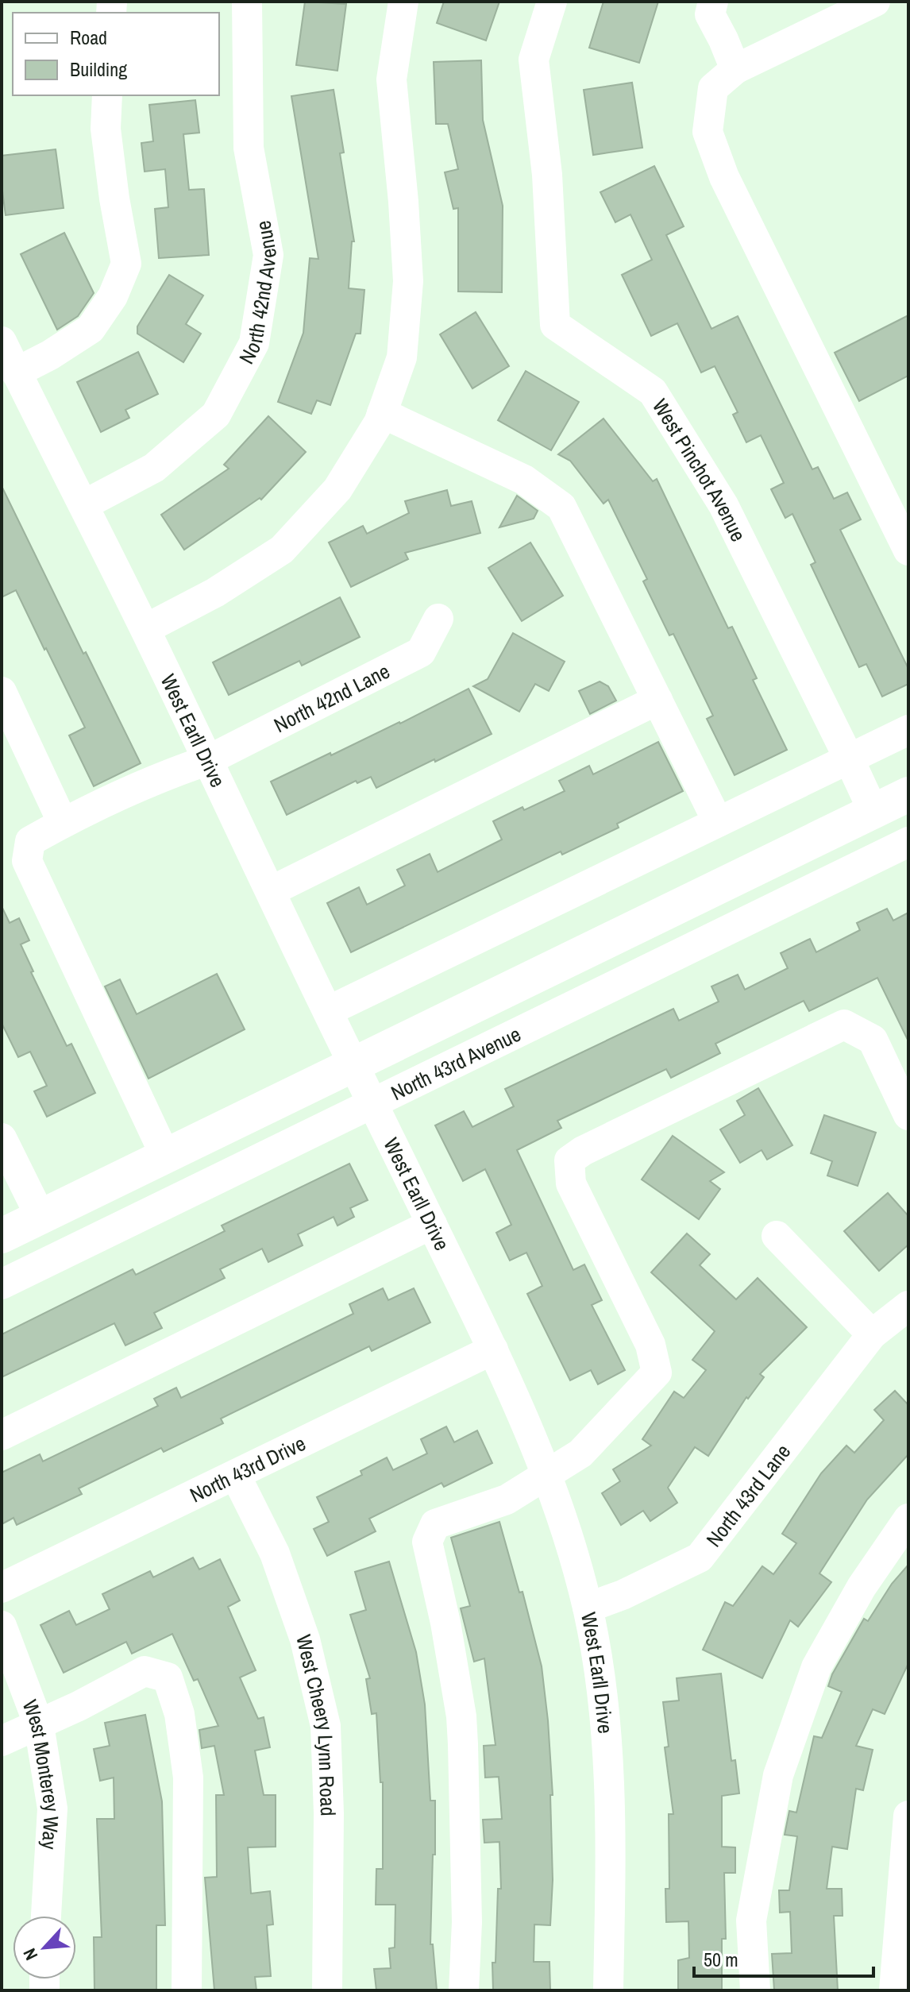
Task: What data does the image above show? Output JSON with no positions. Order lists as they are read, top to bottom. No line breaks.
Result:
{"streets":{"street":["North 42nd Avenue","West Pinchot Avenue","North 42nd Lane","West Earll Drive","North 43rd Avenue","North 43rd Drive","North 43rd Lane","West Cheery Lynn Road","West Monterey Way"]},"crossings":[["North 42nd Avenue","West Earll Drive"],["North 42nd Lane","West Earll Drive"],["West Earll Drive","North 43rd Avenue"],["West Earll Drive","North 43rd Drive"],["West Earll Drive","North 43rd Lane"],["North 43rd Drive","West Cheery Lynn Road"]],"legend":["Road","Building"],"scale_bar":"50 m","north":"bottom left"}
